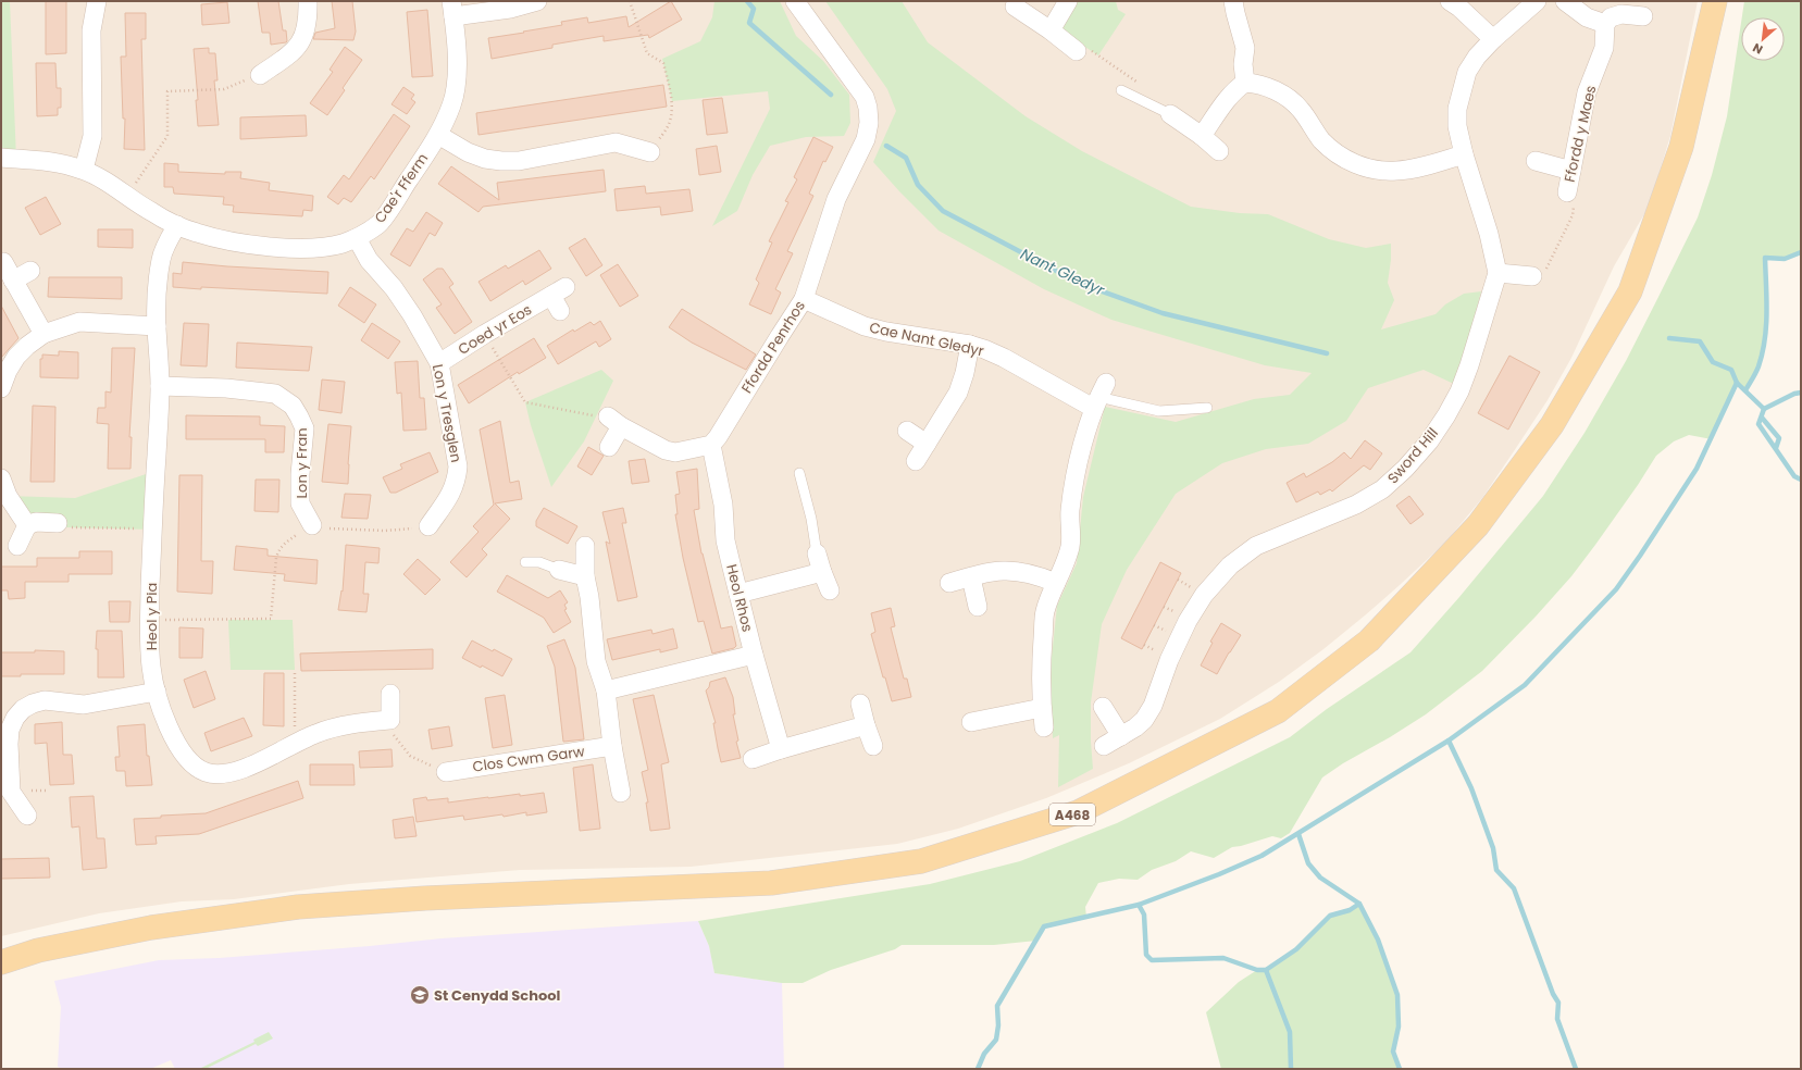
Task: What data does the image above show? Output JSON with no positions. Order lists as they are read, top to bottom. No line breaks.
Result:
{"streets":{"main road":["A468"],"street":["Ffordd y Maes","Cae'r Fferm","Coed yr Eos","Cae Nant Gledyr","Ffordd Penrhos","Lon y Tresglen","Sword Hill","Lon y Fran","Heol Rhos","Heol y Pia","Clos Cwm Garw"]},"crossings":[["Cae'r Fferm","Lon y Tresglen"],["Cae'r Fferm","Heol y Pia"],["Coed yr Eos","Lon y Tresglen"],["Cae Nant Gledyr","Ffordd Penrhos"],["Ffordd Penrhos","Heol Rhos"],["Lon y Fran","Heol y Pia"]],"water":["Nant Gledyr"],"places":{"school or university":["St Cenydd School"]},"north":"bottom left"}
